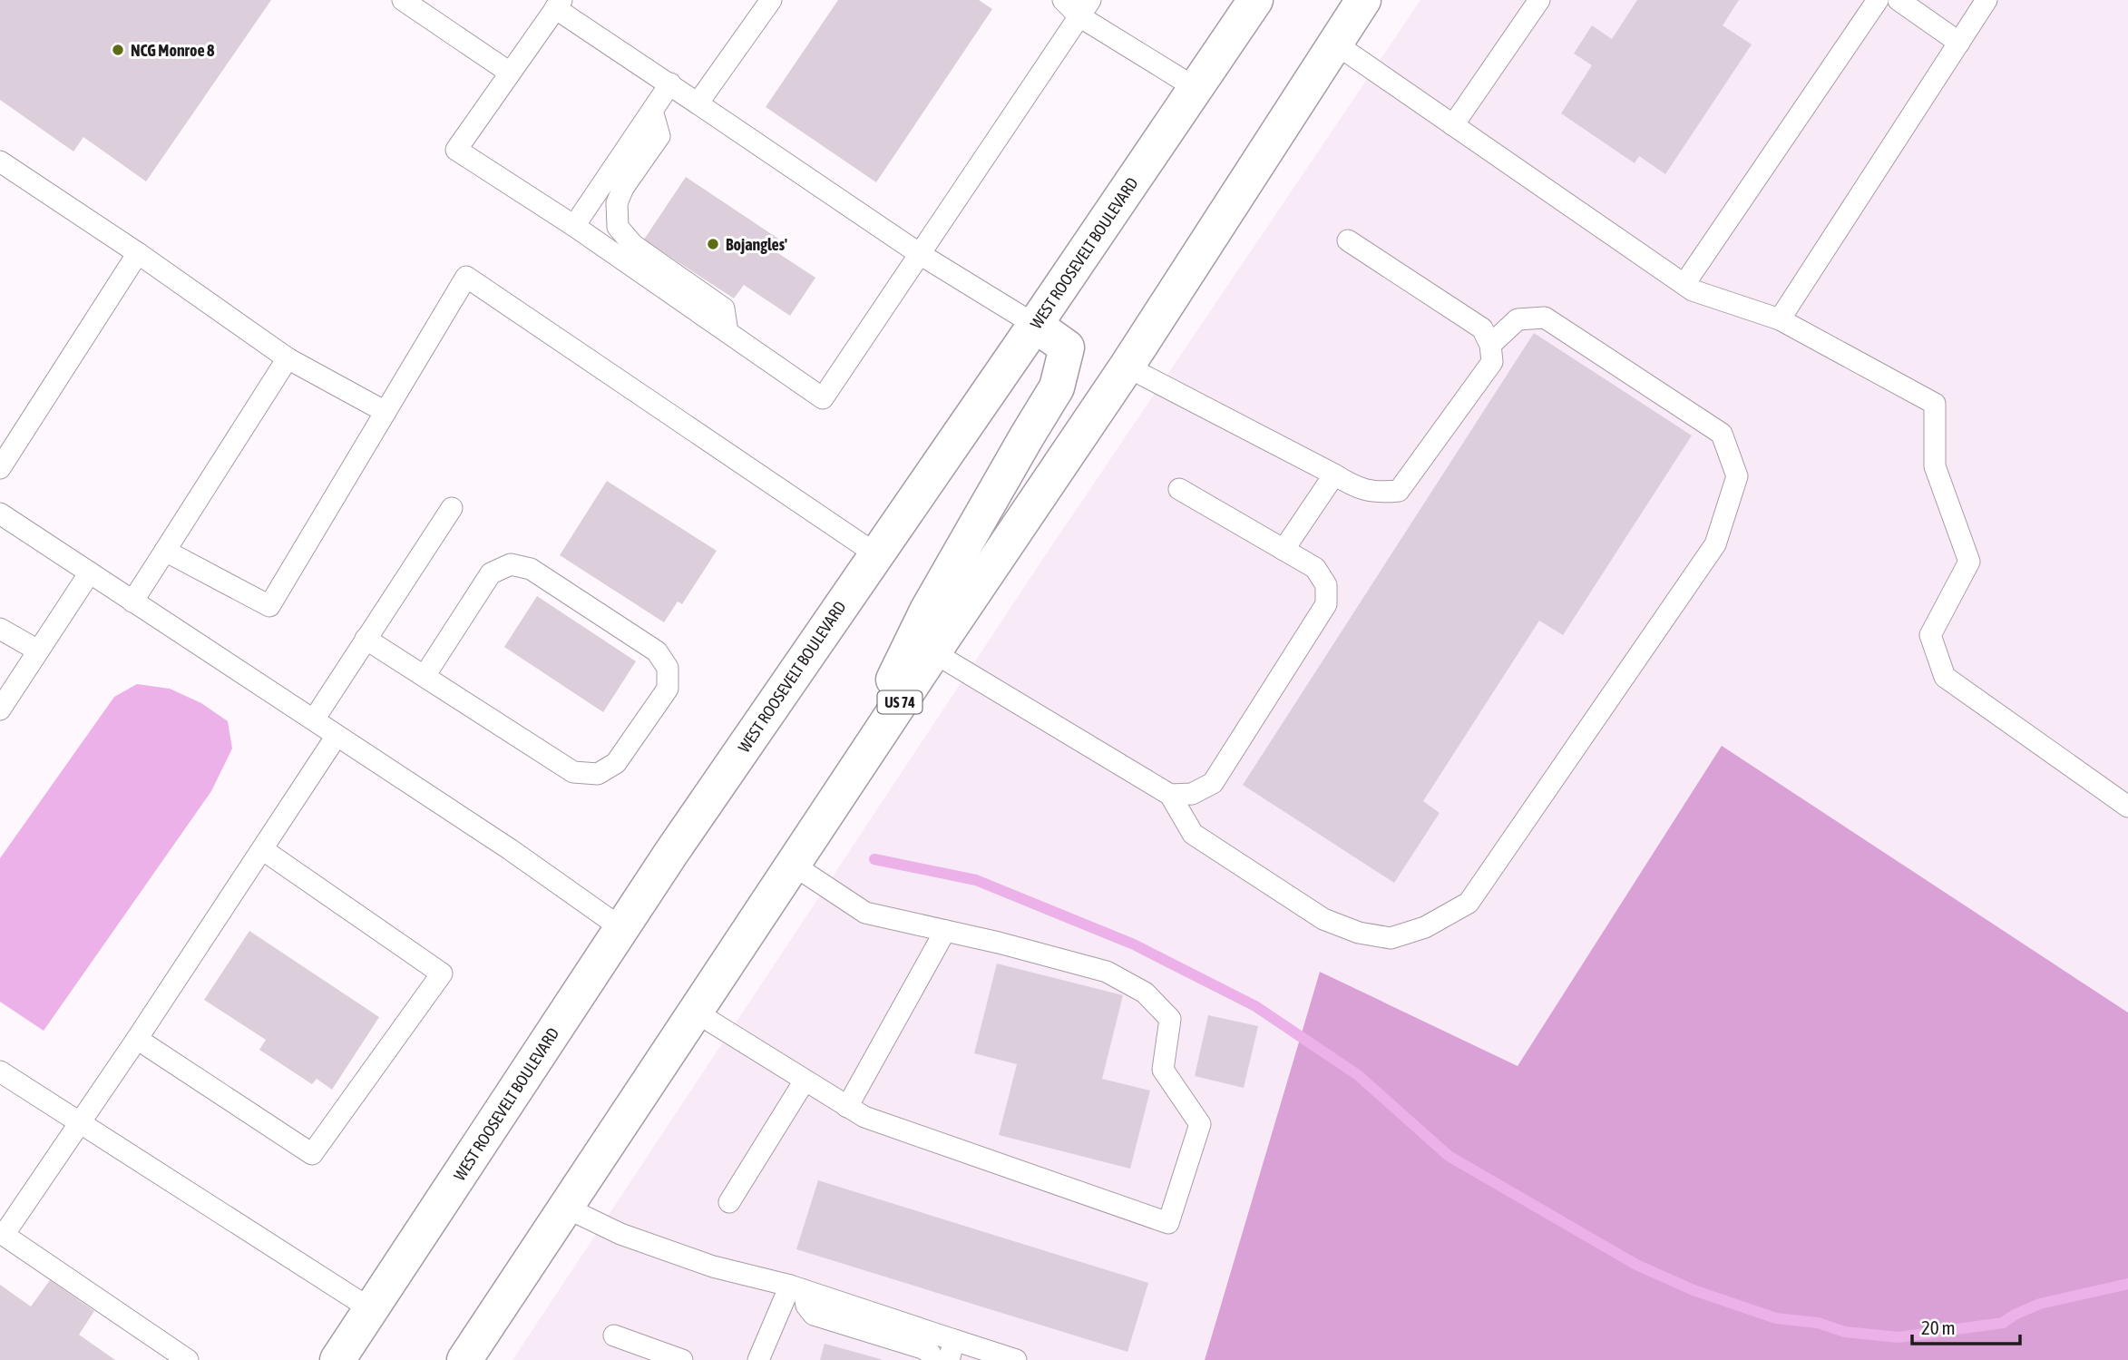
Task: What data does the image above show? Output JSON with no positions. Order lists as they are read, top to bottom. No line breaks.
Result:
{"streets":{"highway":["WEST ROOSEVELT BOULEVARD","US 74"]},"places":["NCG Monroe 8","Bojangles'"],"scale_bar":"20 m"}
